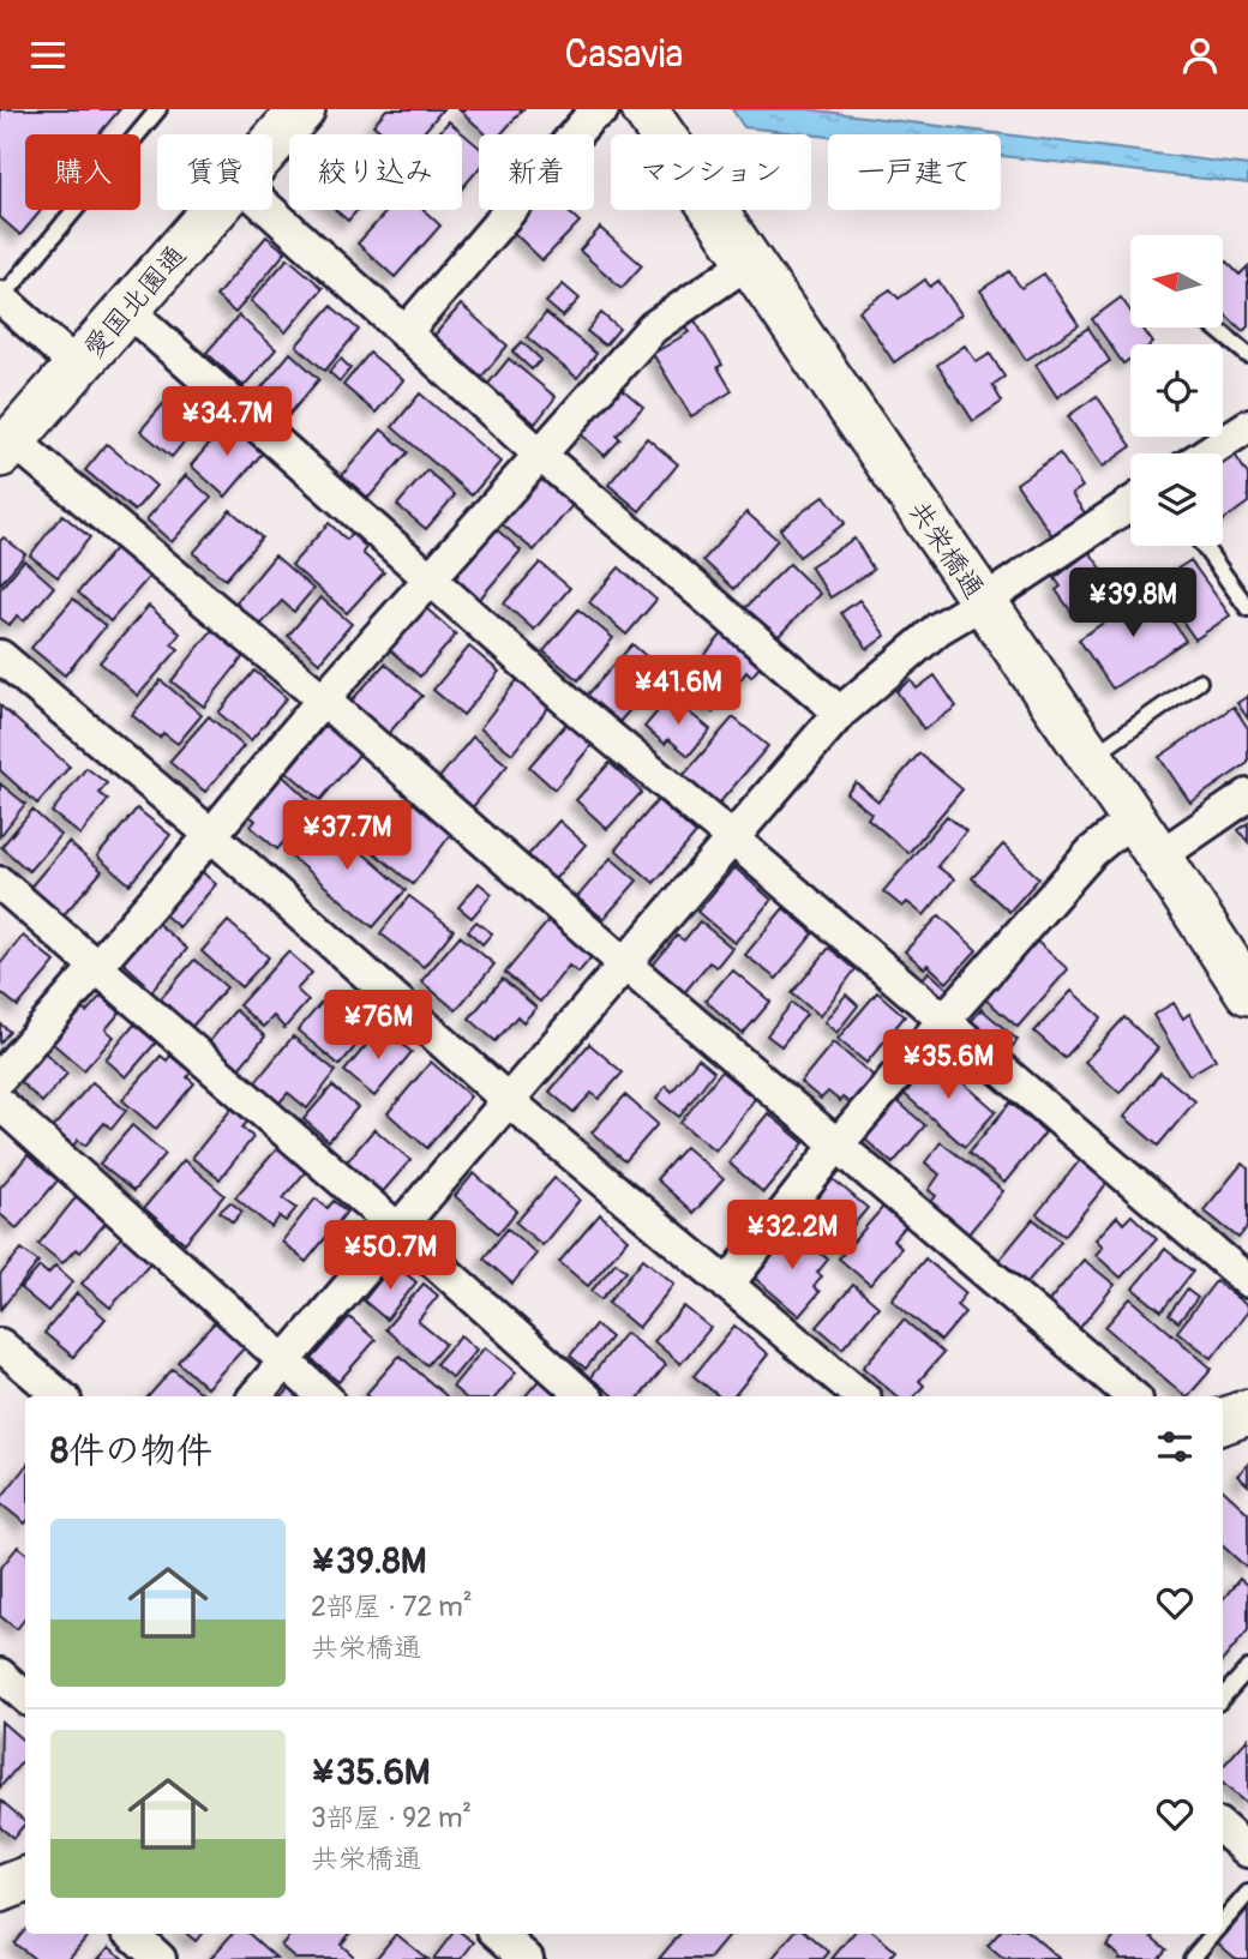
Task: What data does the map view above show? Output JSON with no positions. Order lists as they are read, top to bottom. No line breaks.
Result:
{"streets":{"street":["愛国北園通","共栄橋通"]},"north":"left","page":{"header":"Casavia","chip":["購入","賃貸","絞り込み","新着","マンション","一戸建て"],"price":["¥34.7M","¥39.8M","¥41.6M","¥37.7M","¥76M","¥35.6M","¥32.2M","¥50.7M"],"heading":"8件の物件","list":[{"name":"¥39.8M","note":"2部屋 · 72 m² · 共栄橋通"},{"name":"¥35.6M","note":"3部屋 · 92 m² · 共栄橋通"}]}}
